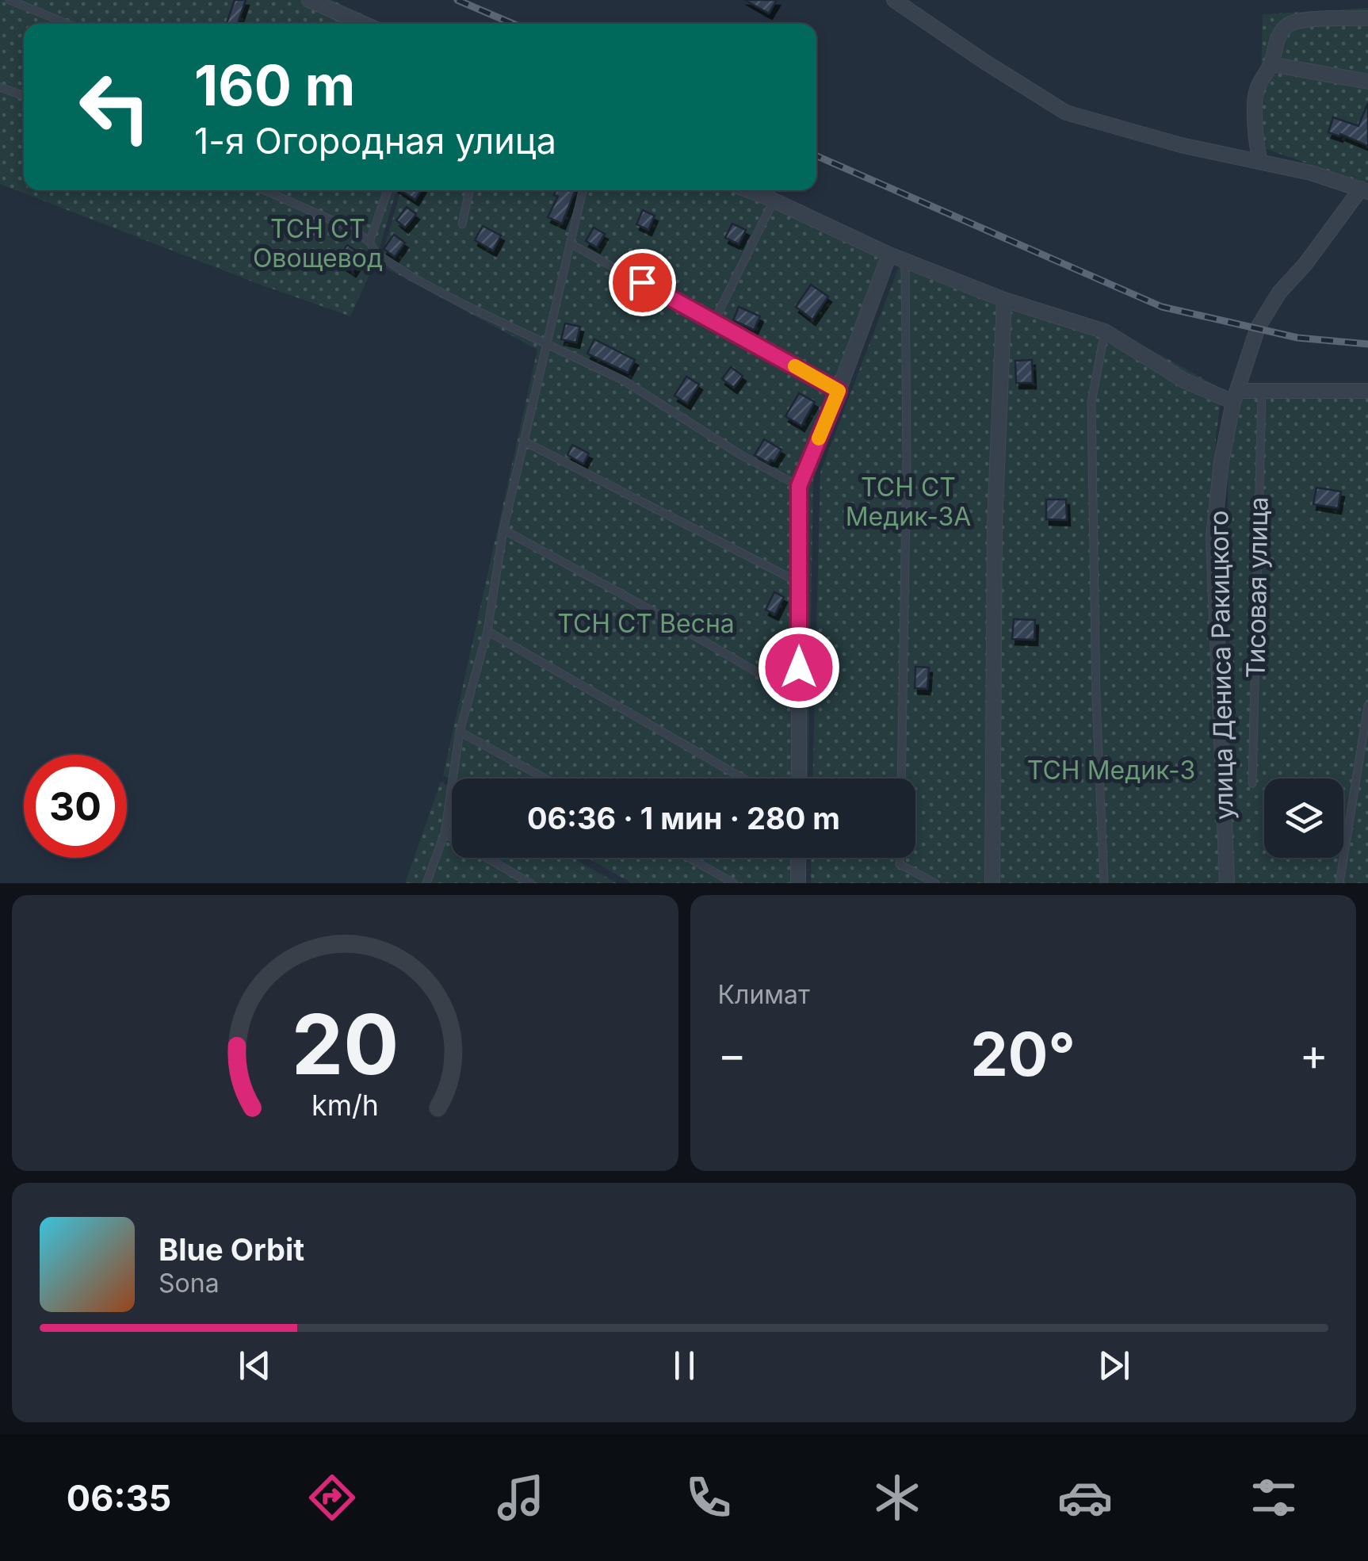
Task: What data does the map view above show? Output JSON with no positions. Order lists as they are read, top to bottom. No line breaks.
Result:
{"streets":{"street":["улица Дениса Ракицкого"],"lane":["Тисовая улица"]},"parks":["ТСН СТ Овощевод","ТСН СТ Медик-3А","ТСН СТ Весна","ТСН Медик-3"],"page":{"turn":["160 m","1-я Огородная улица"],"limit":"30","trip":"06:36 · 1 мин · 280 m","tile":"Климат","heat":["−","20°","+"],"song":["Blue Orbit","Sona"],"tabs":"06:35","gauge":["20","km/h"]}}
